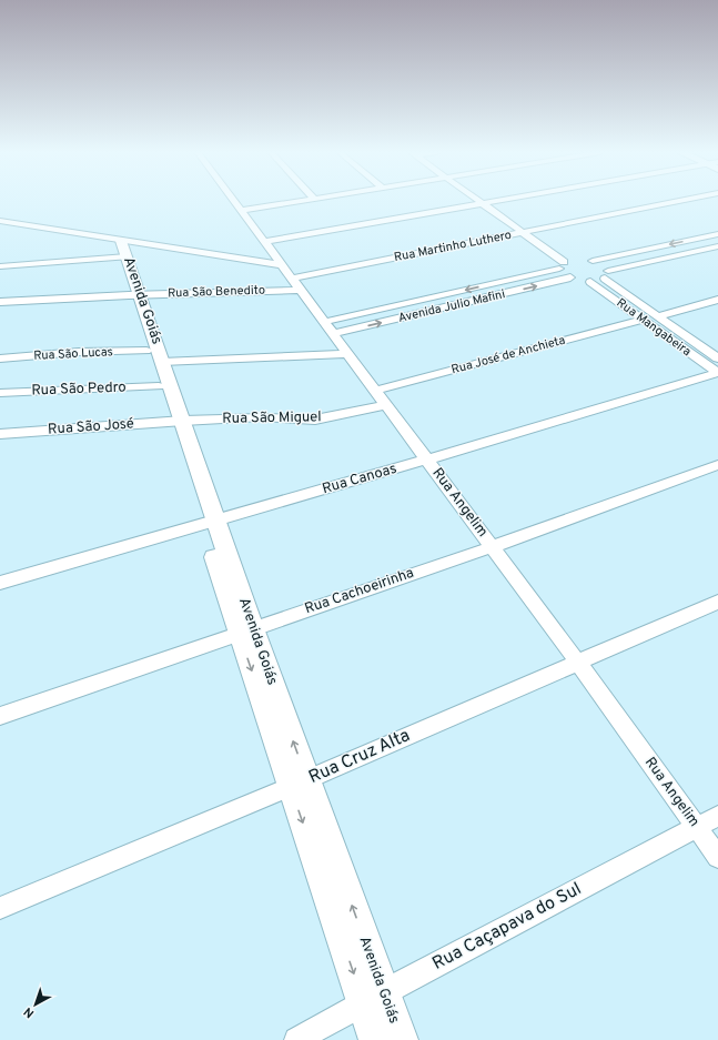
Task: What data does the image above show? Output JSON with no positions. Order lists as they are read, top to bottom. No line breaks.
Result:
{"streets":{"street":["Rua Martinho Luthero","Rua São Benedito","Avenida Goiás","Avenida Julio Mafini","Rua Mangabeira","Rua São Lucas","Rua José de Anchieta","Rua São Pedro","Rua São Miguel","Rua São José","Rua Canoas","Rua Angelim","Rua Cachoeirinha","Rua Cruz Alta","Rua Caçapava do Sul"]},"crossings":[["Rua Martinho Luthero","Rua Angelim"],["Rua São Benedito","Avenida Goiás"],["Rua São Benedito","Rua Angelim"],["Avenida Goiás","Rua São Lucas"],["Avenida Goiás","Rua São Pedro"],["Avenida Goiás","Rua São Miguel"],["Avenida Goiás","Rua São José"],["Avenida Goiás","Rua Canoas"],["Avenida Goiás","Rua Cachoeirinha"],["Avenida Goiás","Rua Cruz Alta"],["Avenida Goiás","Rua Caçapava do Sul"],["Avenida Julio Mafini","Rua Angelim"],["Rua Mangabeira","Rua José de Anchieta"],["Rua Mangabeira","Rua Canoas"],["Rua São Lucas","Rua Angelim"],["Rua José de Anchieta","Rua Angelim"],["Rua São Miguel","Rua São José"],["Rua São Miguel","Rua Angelim"],["Rua Canoas","Rua Angelim"],["Rua Angelim","Rua Cachoeirinha"],["Rua Angelim","Rua Cruz Alta"],["Rua Angelim","Rua Caçapava do Sul"]],"north":"bottom left"}
